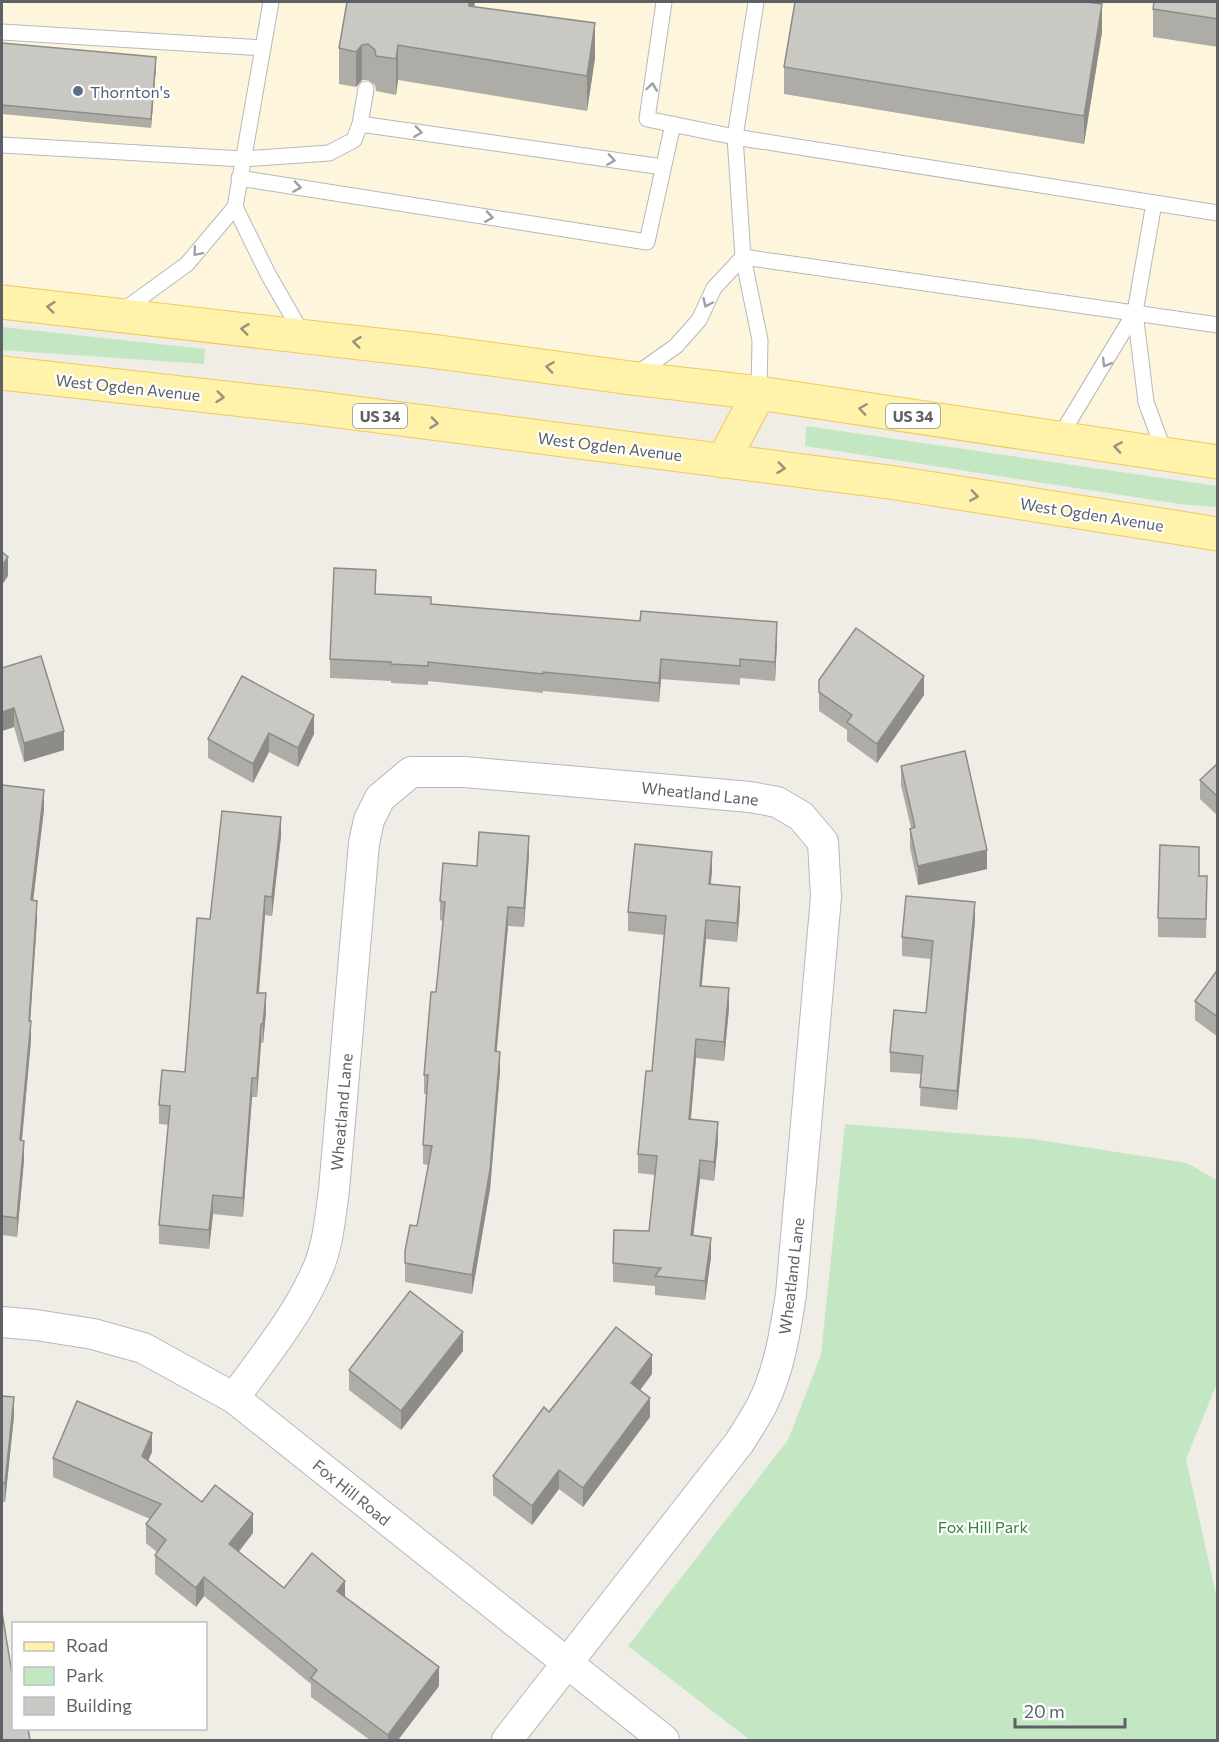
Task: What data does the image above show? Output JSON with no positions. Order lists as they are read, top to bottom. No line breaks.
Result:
{"streets":{"main road":["West Ogden Avenue","US 34"],"street":["Wheatland Lane","Fox Hill Road"]},"crossings":[["Wheatland Lane","Fox Hill Road"]],"parks":["Fox Hill Park"],"places":["Thornton's"],"legend":["Road","Park","Building"],"scale_bar":"20 m"}
